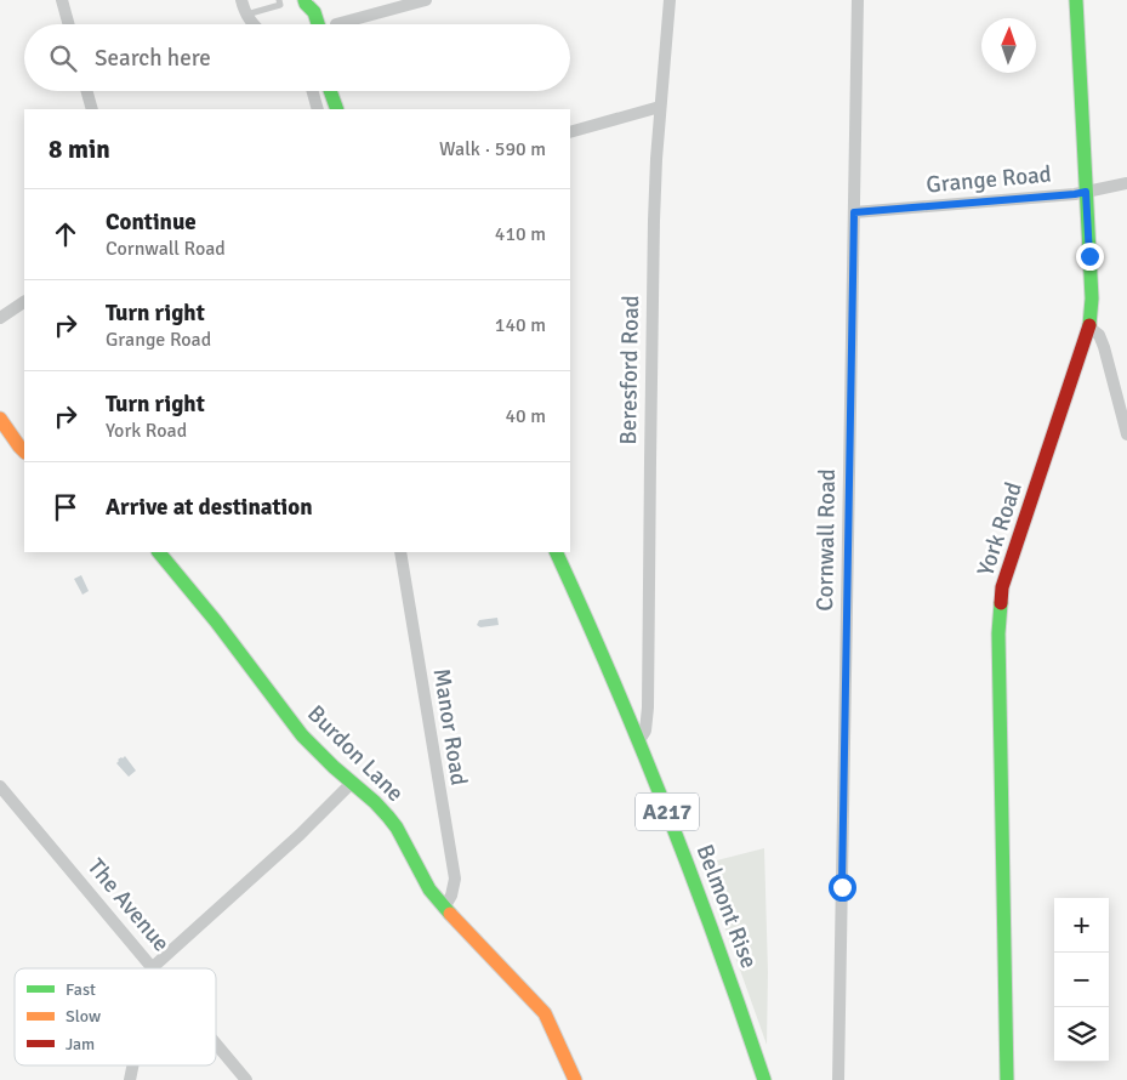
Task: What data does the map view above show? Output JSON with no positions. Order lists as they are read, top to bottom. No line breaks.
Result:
{"streets":{"main road":["York Road","Burdon Lane","A217","Belmont Rise"],"street":["Grange Road","Beresford Road","Cornwall Road","Manor Road","The Avenue"]},"crossings":[["Grange Road","York Road"],["Grange Road","Cornwall Road"],["Beresford Road","Belmont Rise"],["Manor Road","Burdon Lane"]],"legend":["Fast","Slow","Jam"],"north":"top","page":{"search":"Search here","heading":["8 min","Walk · 590 m"],"list":[["Continue","Cornwall Road","410 m"],["Turn right","Grange Road","140 m"],["Turn right","York Road","40 m"],"Arrive at destination"],"map_buttons":["+","−"]}}
